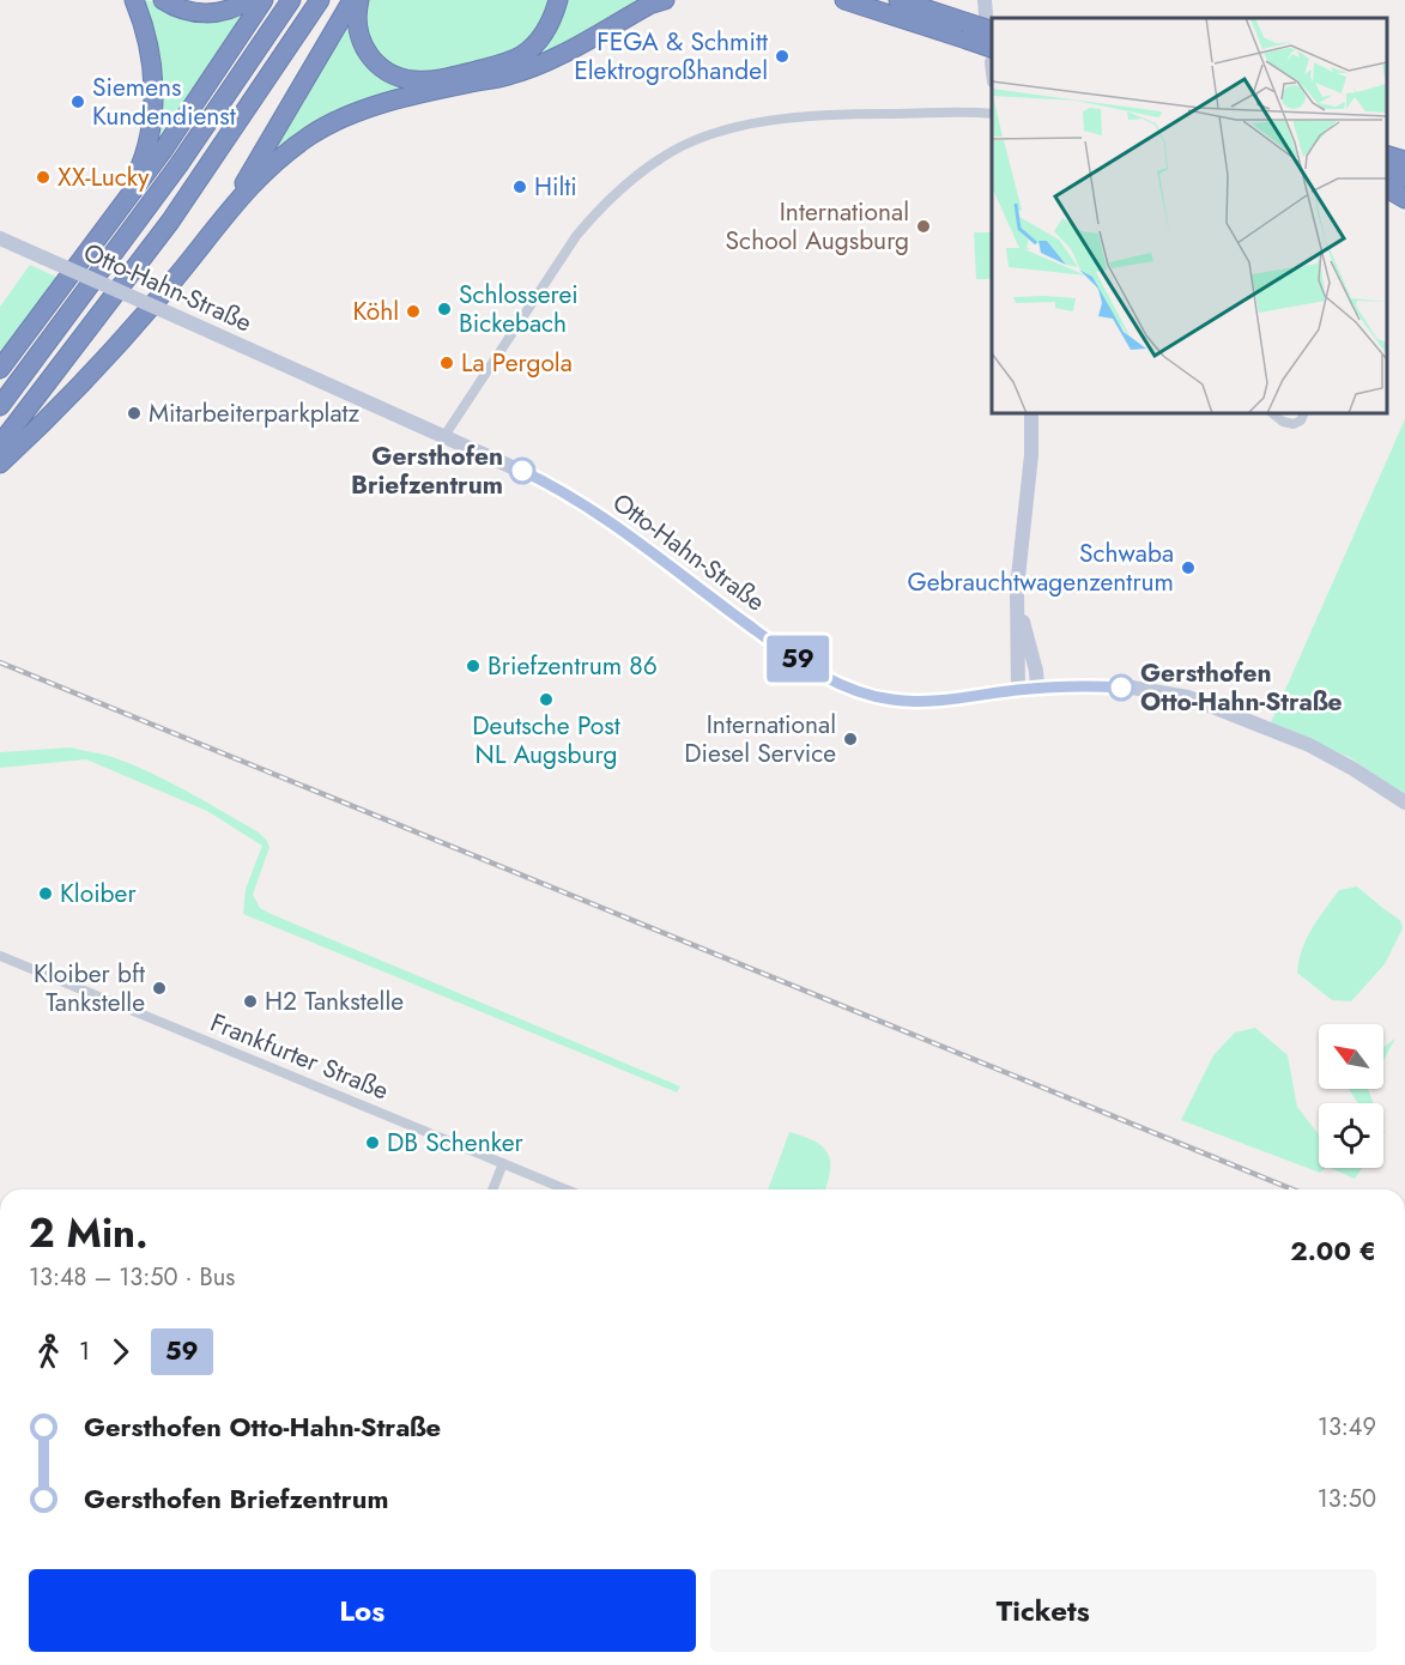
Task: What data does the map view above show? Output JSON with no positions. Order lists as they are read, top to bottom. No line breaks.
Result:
{"streets":{"street":["Otto-Hahn-Straße","Frankfurter Straße"]},"places":["FEGA & Schmitt Elektrogroßhandel","Siemens Kundendienst","XX-Lucky","Hilti","International School Augsburg","Schlosserei Bickebach","Köhl","La Pergola","Mitarbeiterparkplatz","Gersthofen Briefzentrum","Schwaba Gebrauchtwagenzentrum","Briefzentrum 86","Gersthofen Otto-Hahn-Straße","Deutsche Post NL Augsburg","International Diesel Service","Kloiber","Kloiber bft Tankstelle","H2 Tankstelle","DB Schenker"],"lines":["bus line 59"],"north":"top left","page":{"on_map":"59","heading":["2 Min.","13:48 – 13:50 · Bus","2.00 €"],"legs":["1","59"],"list":[{"name":"Gersthofen Otto-Hahn-Straße","value":"13:49"},{"name":"Gersthofen Briefzentrum","value":"13:50"}],"buttons":["Los","Tickets"]}}
